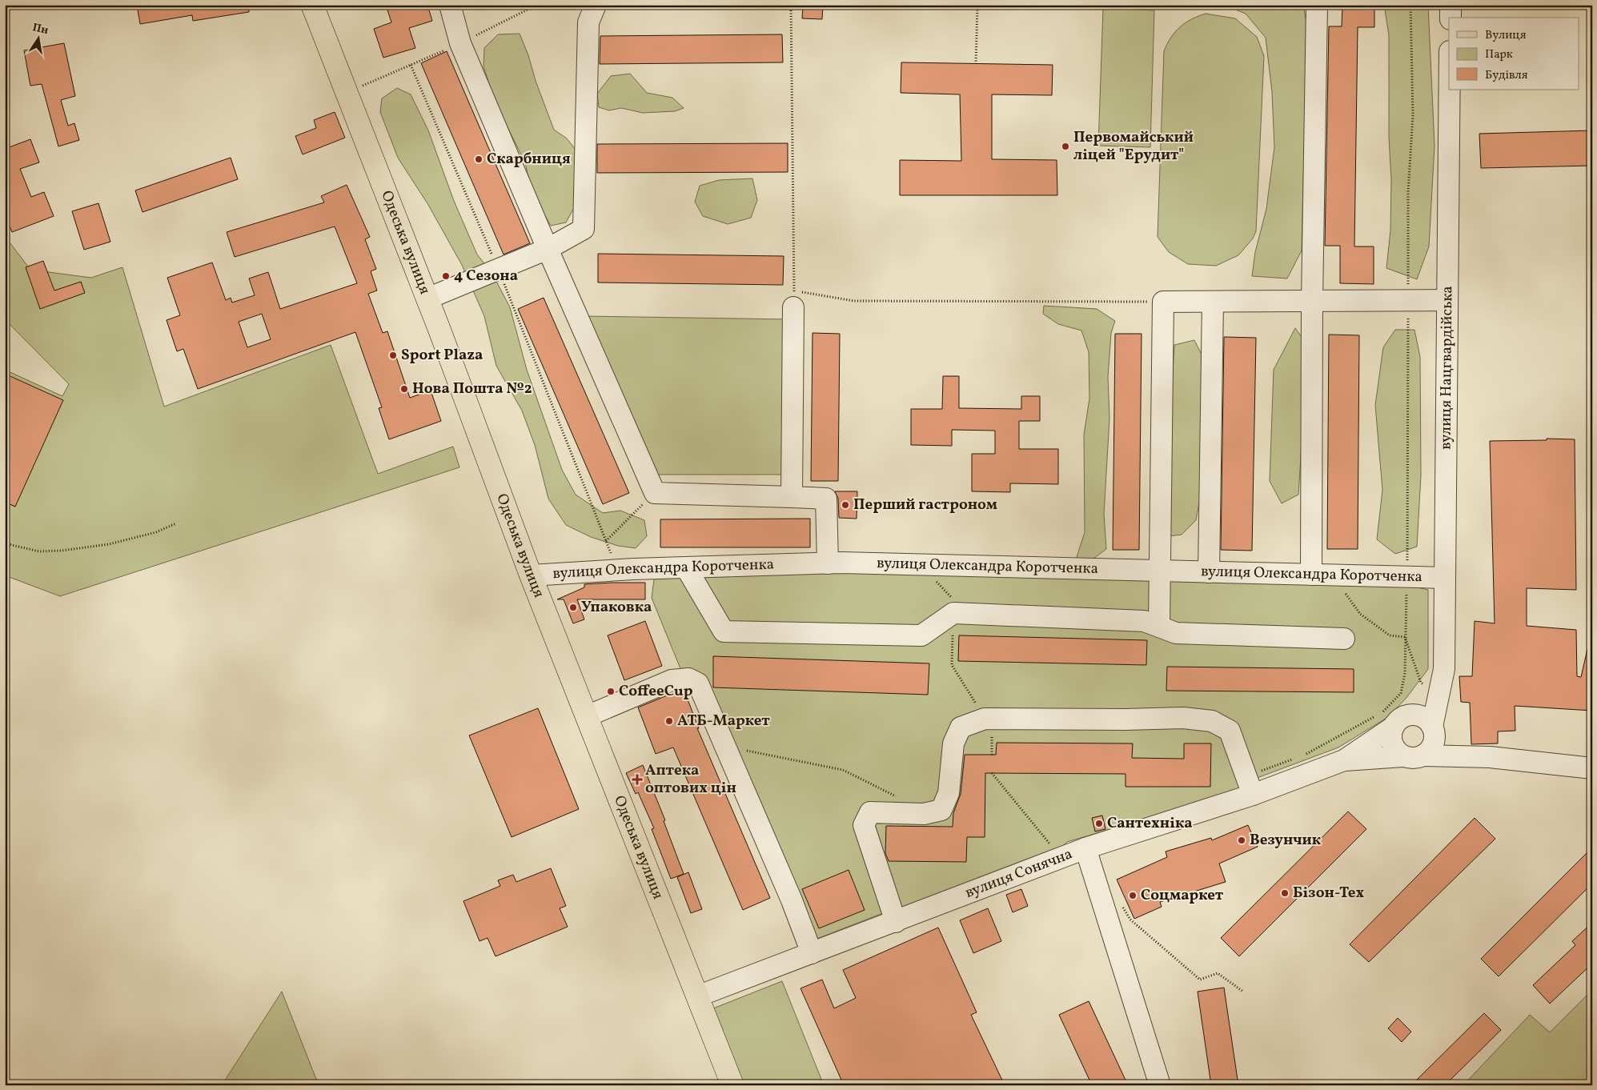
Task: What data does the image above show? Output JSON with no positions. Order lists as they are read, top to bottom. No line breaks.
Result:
{"streets":{"main road":["Одеська вулиця"],"street":["вулиця Нацгвардійська","вулиця Олександра Коротченка","вулиця Сонячна"]},"crossings":[["Одеська вулиця","вулиця Олександра Коротченка"],["Одеська вулиця","вулиця Сонячна"],["вулиця Нацгвардійська","вулиця Олександра Коротченка"],["вулиця Нацгвардійська","вулиця Сонячна"]],"places":{"other":["Первомайський ліцей \"Ерудит\"","Скарбниця","4 Сезона","Sport Plaza","Нова Пошта №2","Перший гастроном","Упаковка","CoffeeCup","АТБ-Маркет","Сантехніка","Везунчик","Бізон-Тех","Соцмаркет"],"health":["Аптека оптових цін"]},"legend":["Вулиця","Парк","Будівля"],"north":"top"}
